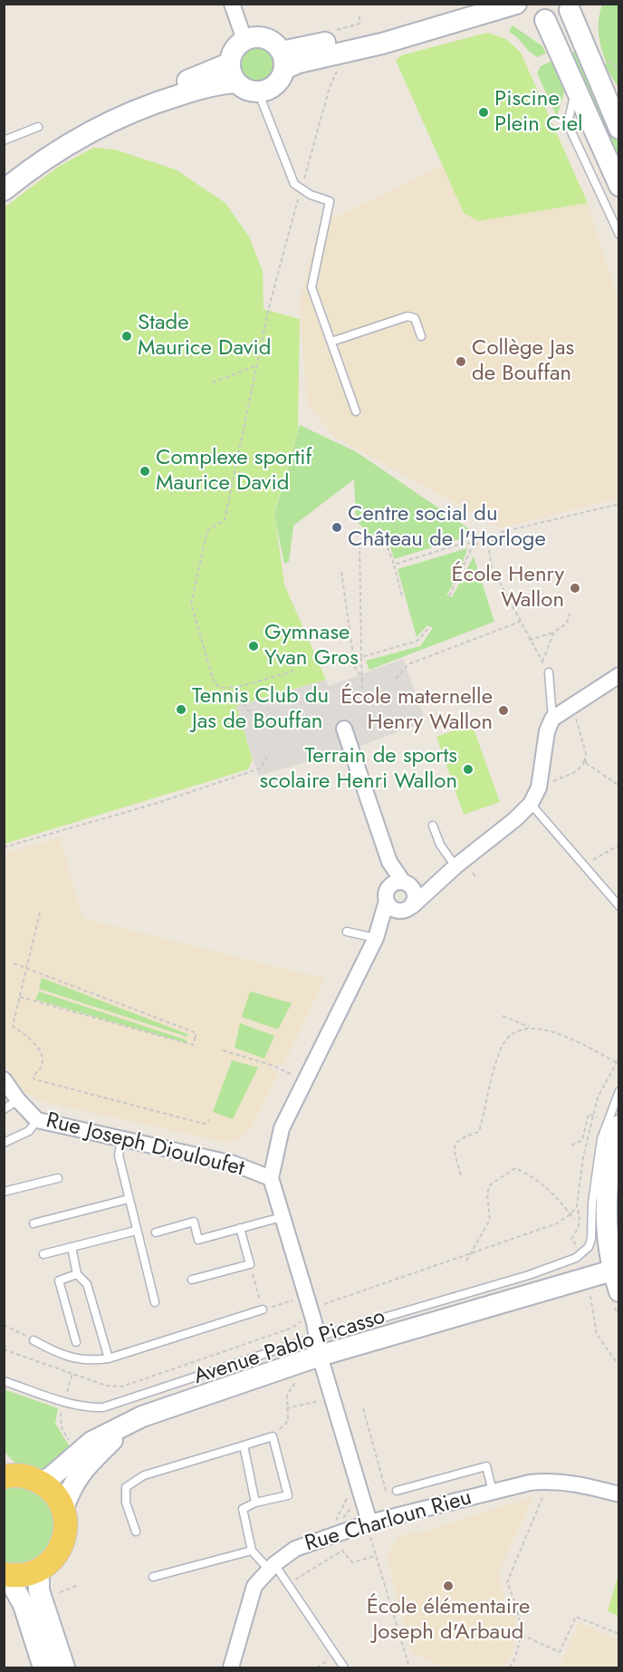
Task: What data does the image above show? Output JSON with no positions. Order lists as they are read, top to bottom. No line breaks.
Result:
{"streets":{"main road":["Avenue Pablo Picasso"],"street":["Rue Joseph Diouloufet","Rue Charloun Rieu"]},"places":["Piscine Plein Ciel","Stade Maurice David","Collège Jas de Bouffan","Complexe sportif Maurice David","Centre social du Château de l'Horloge","École Henry Wallon","Gymnase Yvan Gros","Tennis Club du Jas de Bouffan","École maternelle Henry Wallon","Terrain de sports scolaire Henri Wallon","École élémentaire Joseph d'Arbaud"]}
